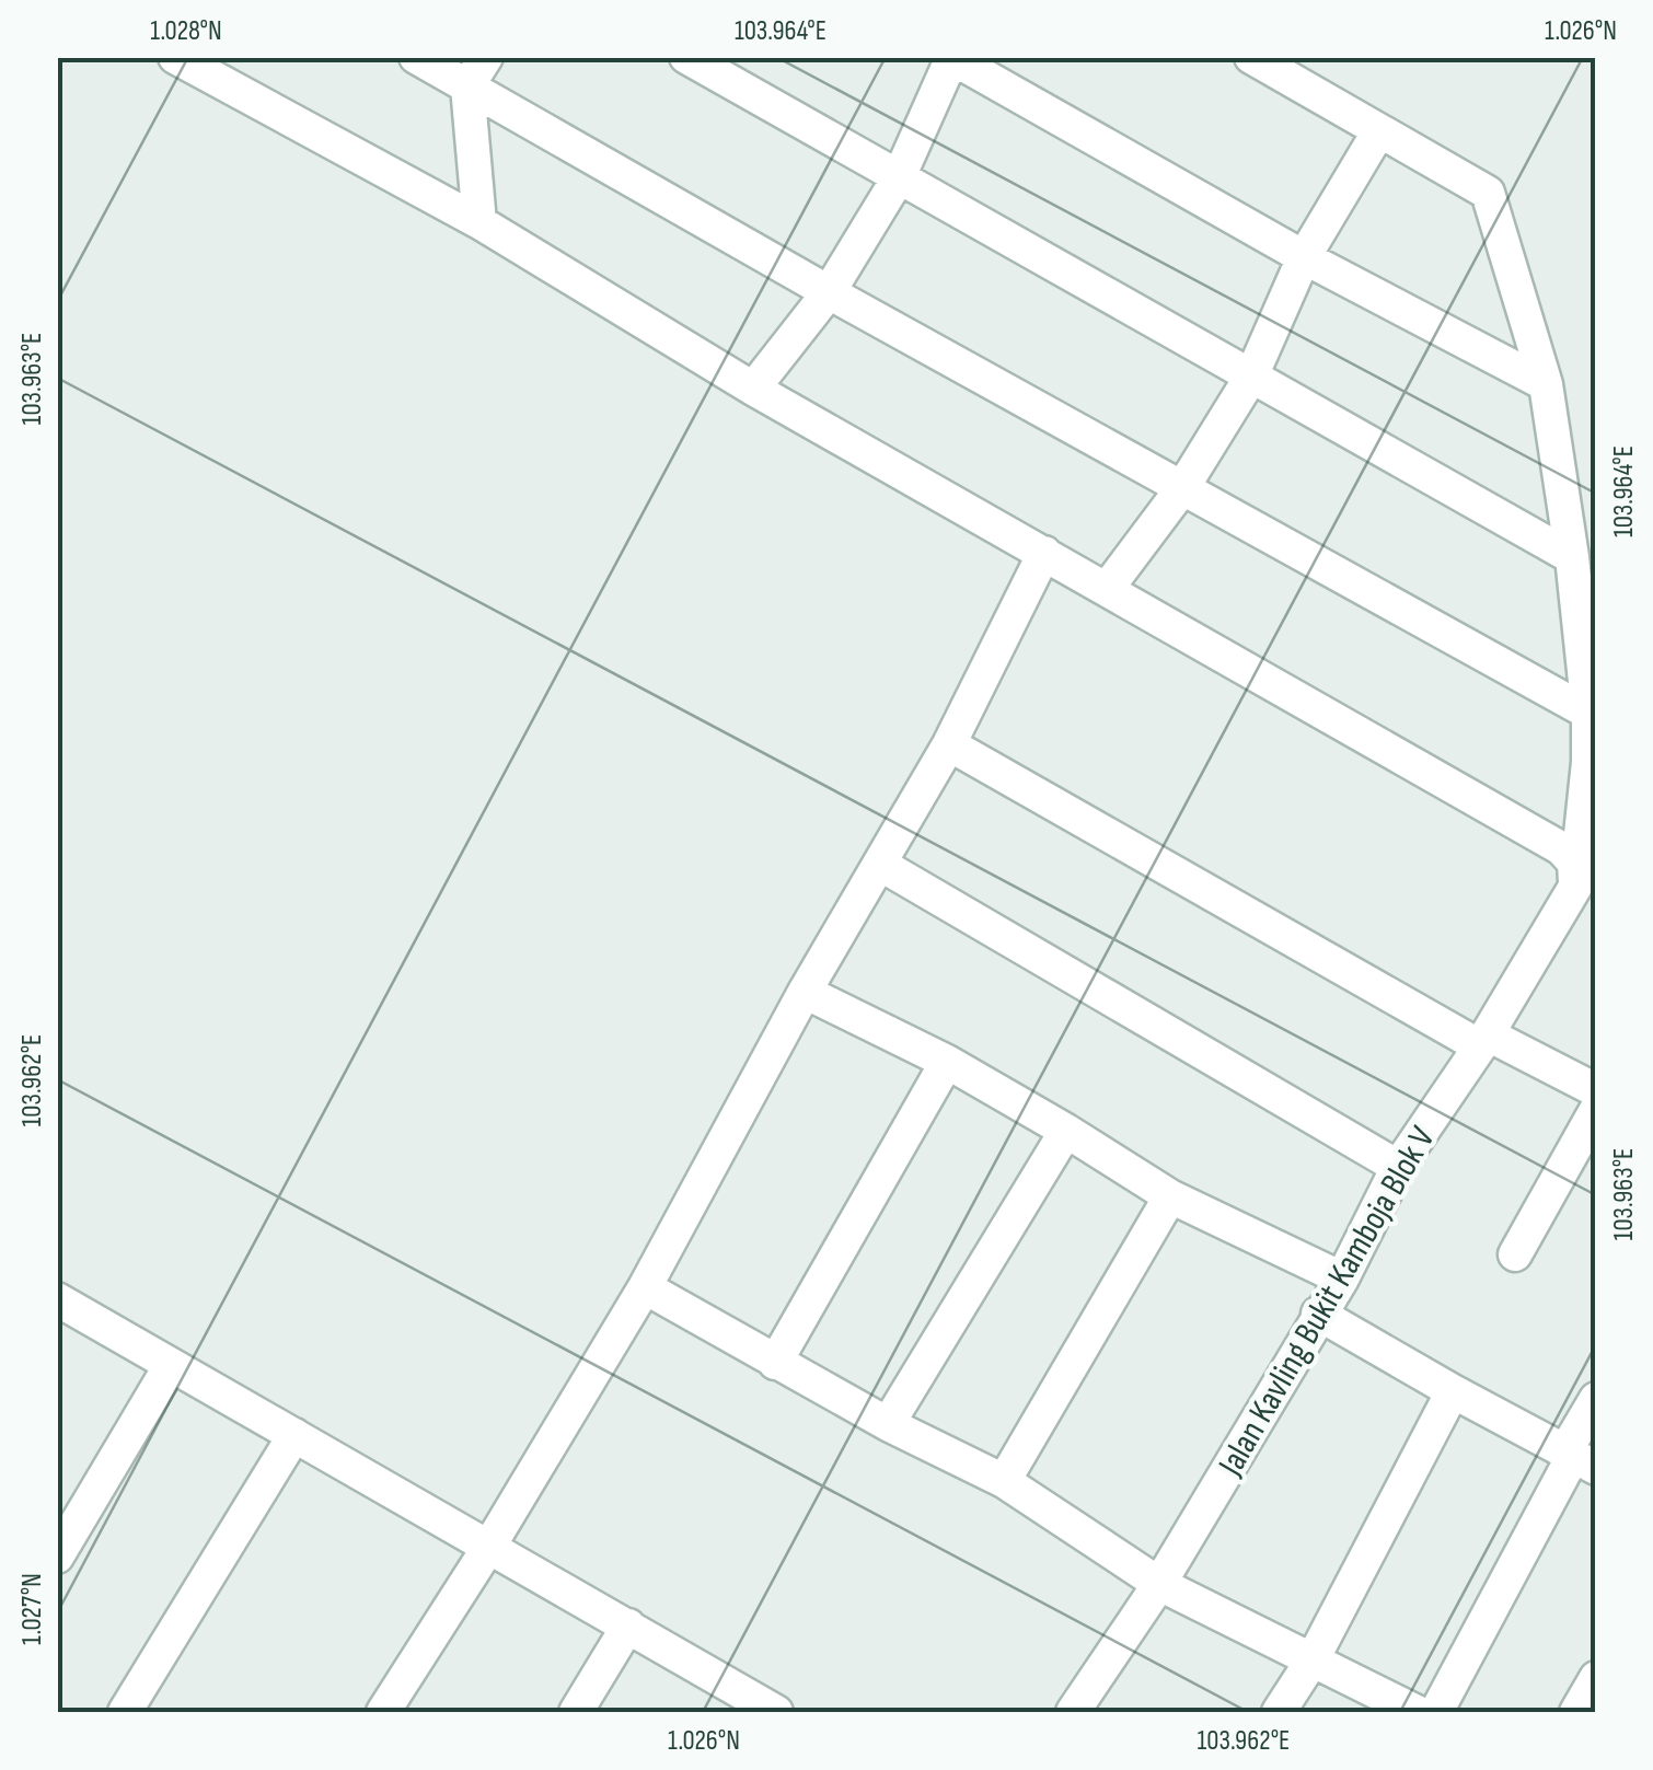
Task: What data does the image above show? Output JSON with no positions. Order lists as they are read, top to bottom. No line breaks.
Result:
{"streets":{"street":["Jalan Kavling Bukit Kamboja Blok V"]},"coordinates":["1.028°N","103.964°E","1.026°N","103.963°E","103.962°E","1.027°N"]}
